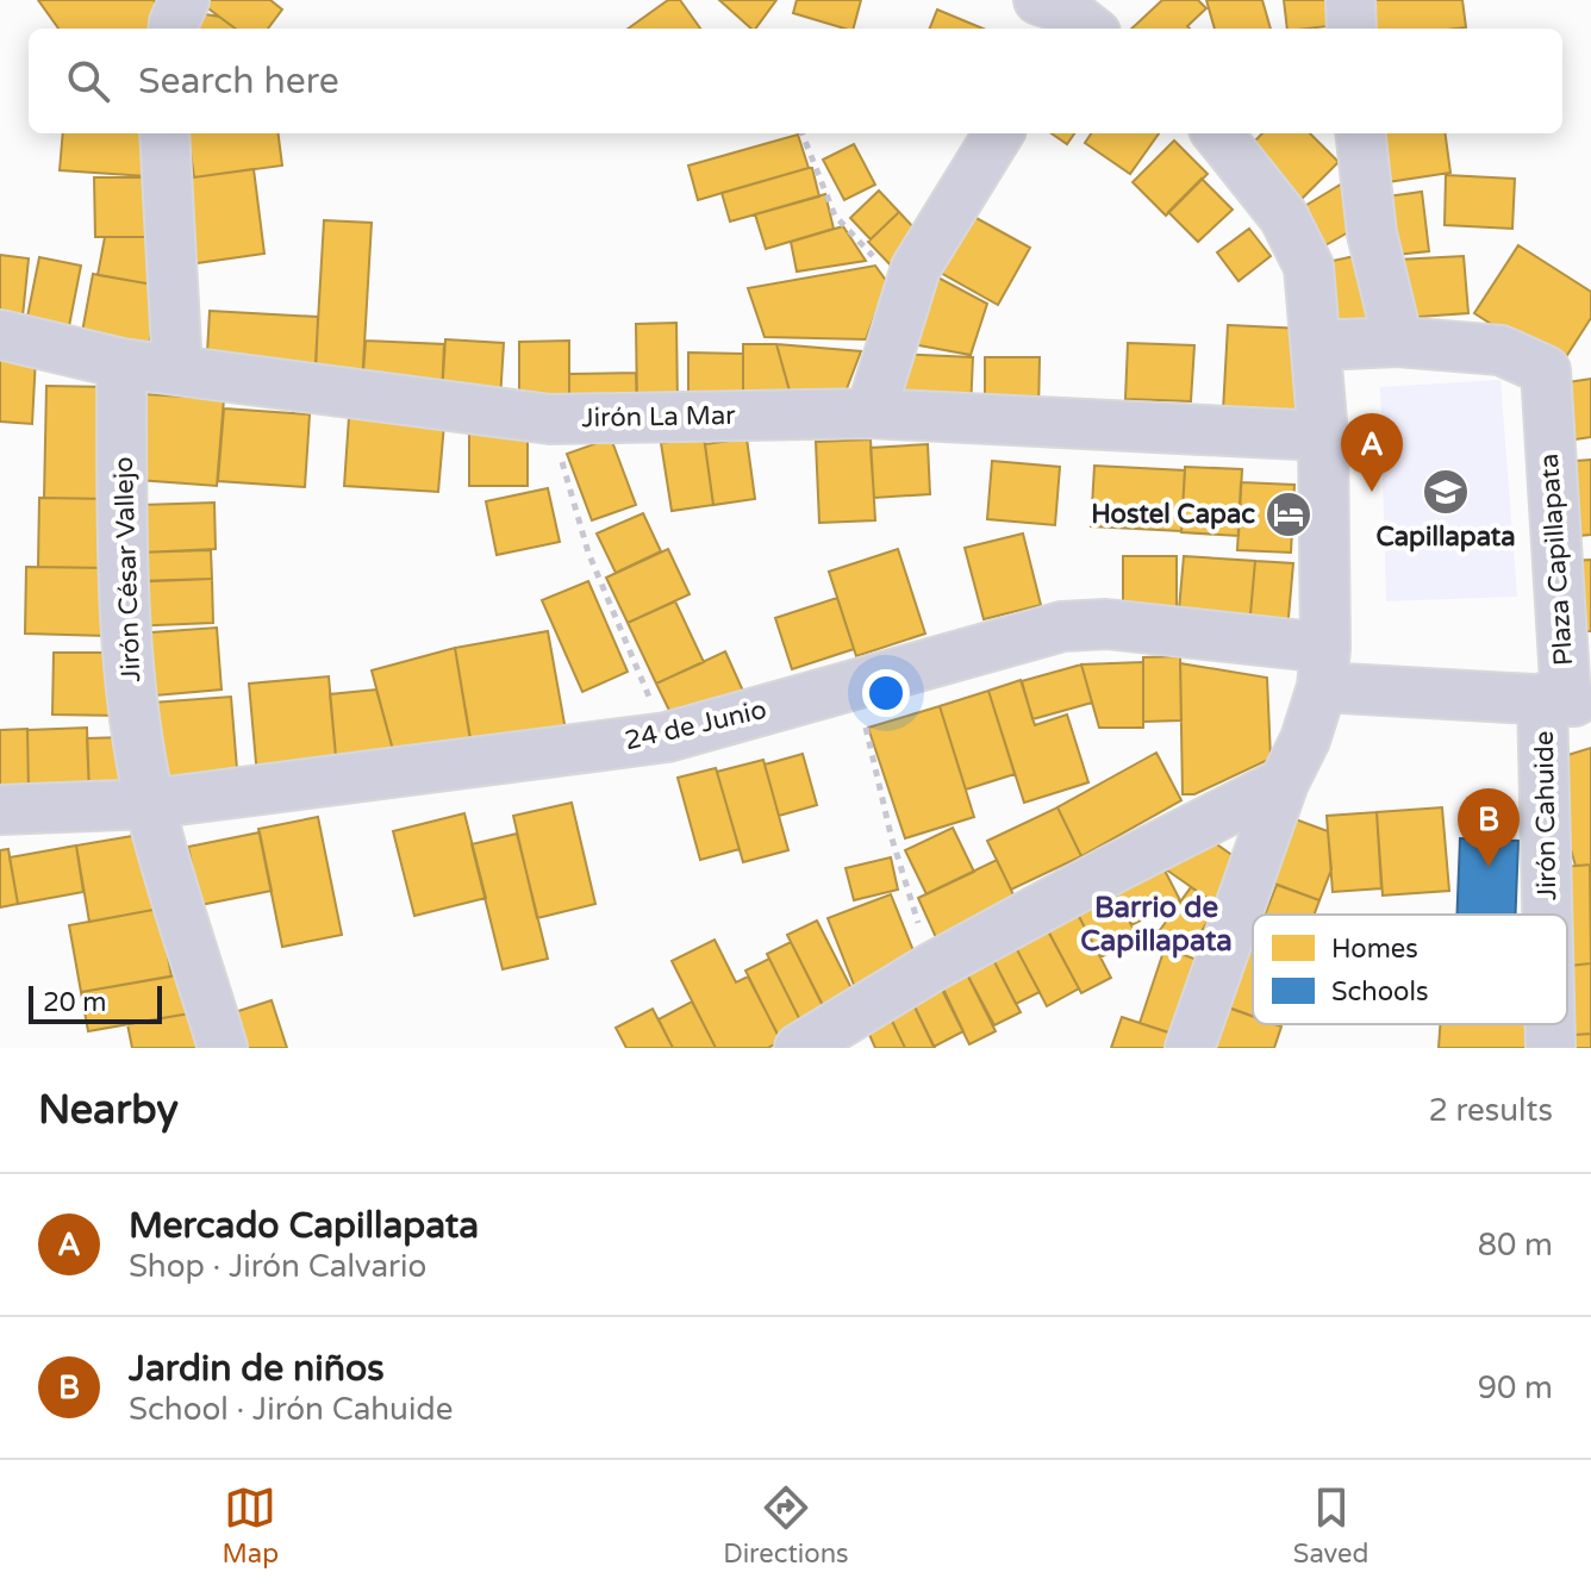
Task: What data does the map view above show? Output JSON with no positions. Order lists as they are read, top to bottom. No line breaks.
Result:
{"streets":{"street":["Jirón La Mar","Plaza Capillapata","Jirón César Vallejo","24 de Junio","Jirón Cahuide"]},"crossings":[["Jirón La Mar","Jirón César Vallejo"],["Plaza Capillapata","24 de Junio"],["Plaza Capillapata","Jirón Cahuide"],["Jirón César Vallejo","24 de Junio"]],"districts":["Barrio de Capillapata"],"places":{"school or university":["Capillapata"],"hotel":["Hostel Capac"]},"legend":["Homes","Schools"],"scale_bar":"20 m","page":{"search":"Search here","pins":["A","B"],"scale":"20 m","heading":["Nearby","2 results"],"list":[{"mark":"A","name":"Mercado Capillapata","note":"Shop · Jirón Calvario","value":"80 m"},{"mark":"B","name":"Jardin de niños","note":"School · Jirón Cahuide","value":"90 m"}],"nav":["Map","Directions","Saved"]}}
